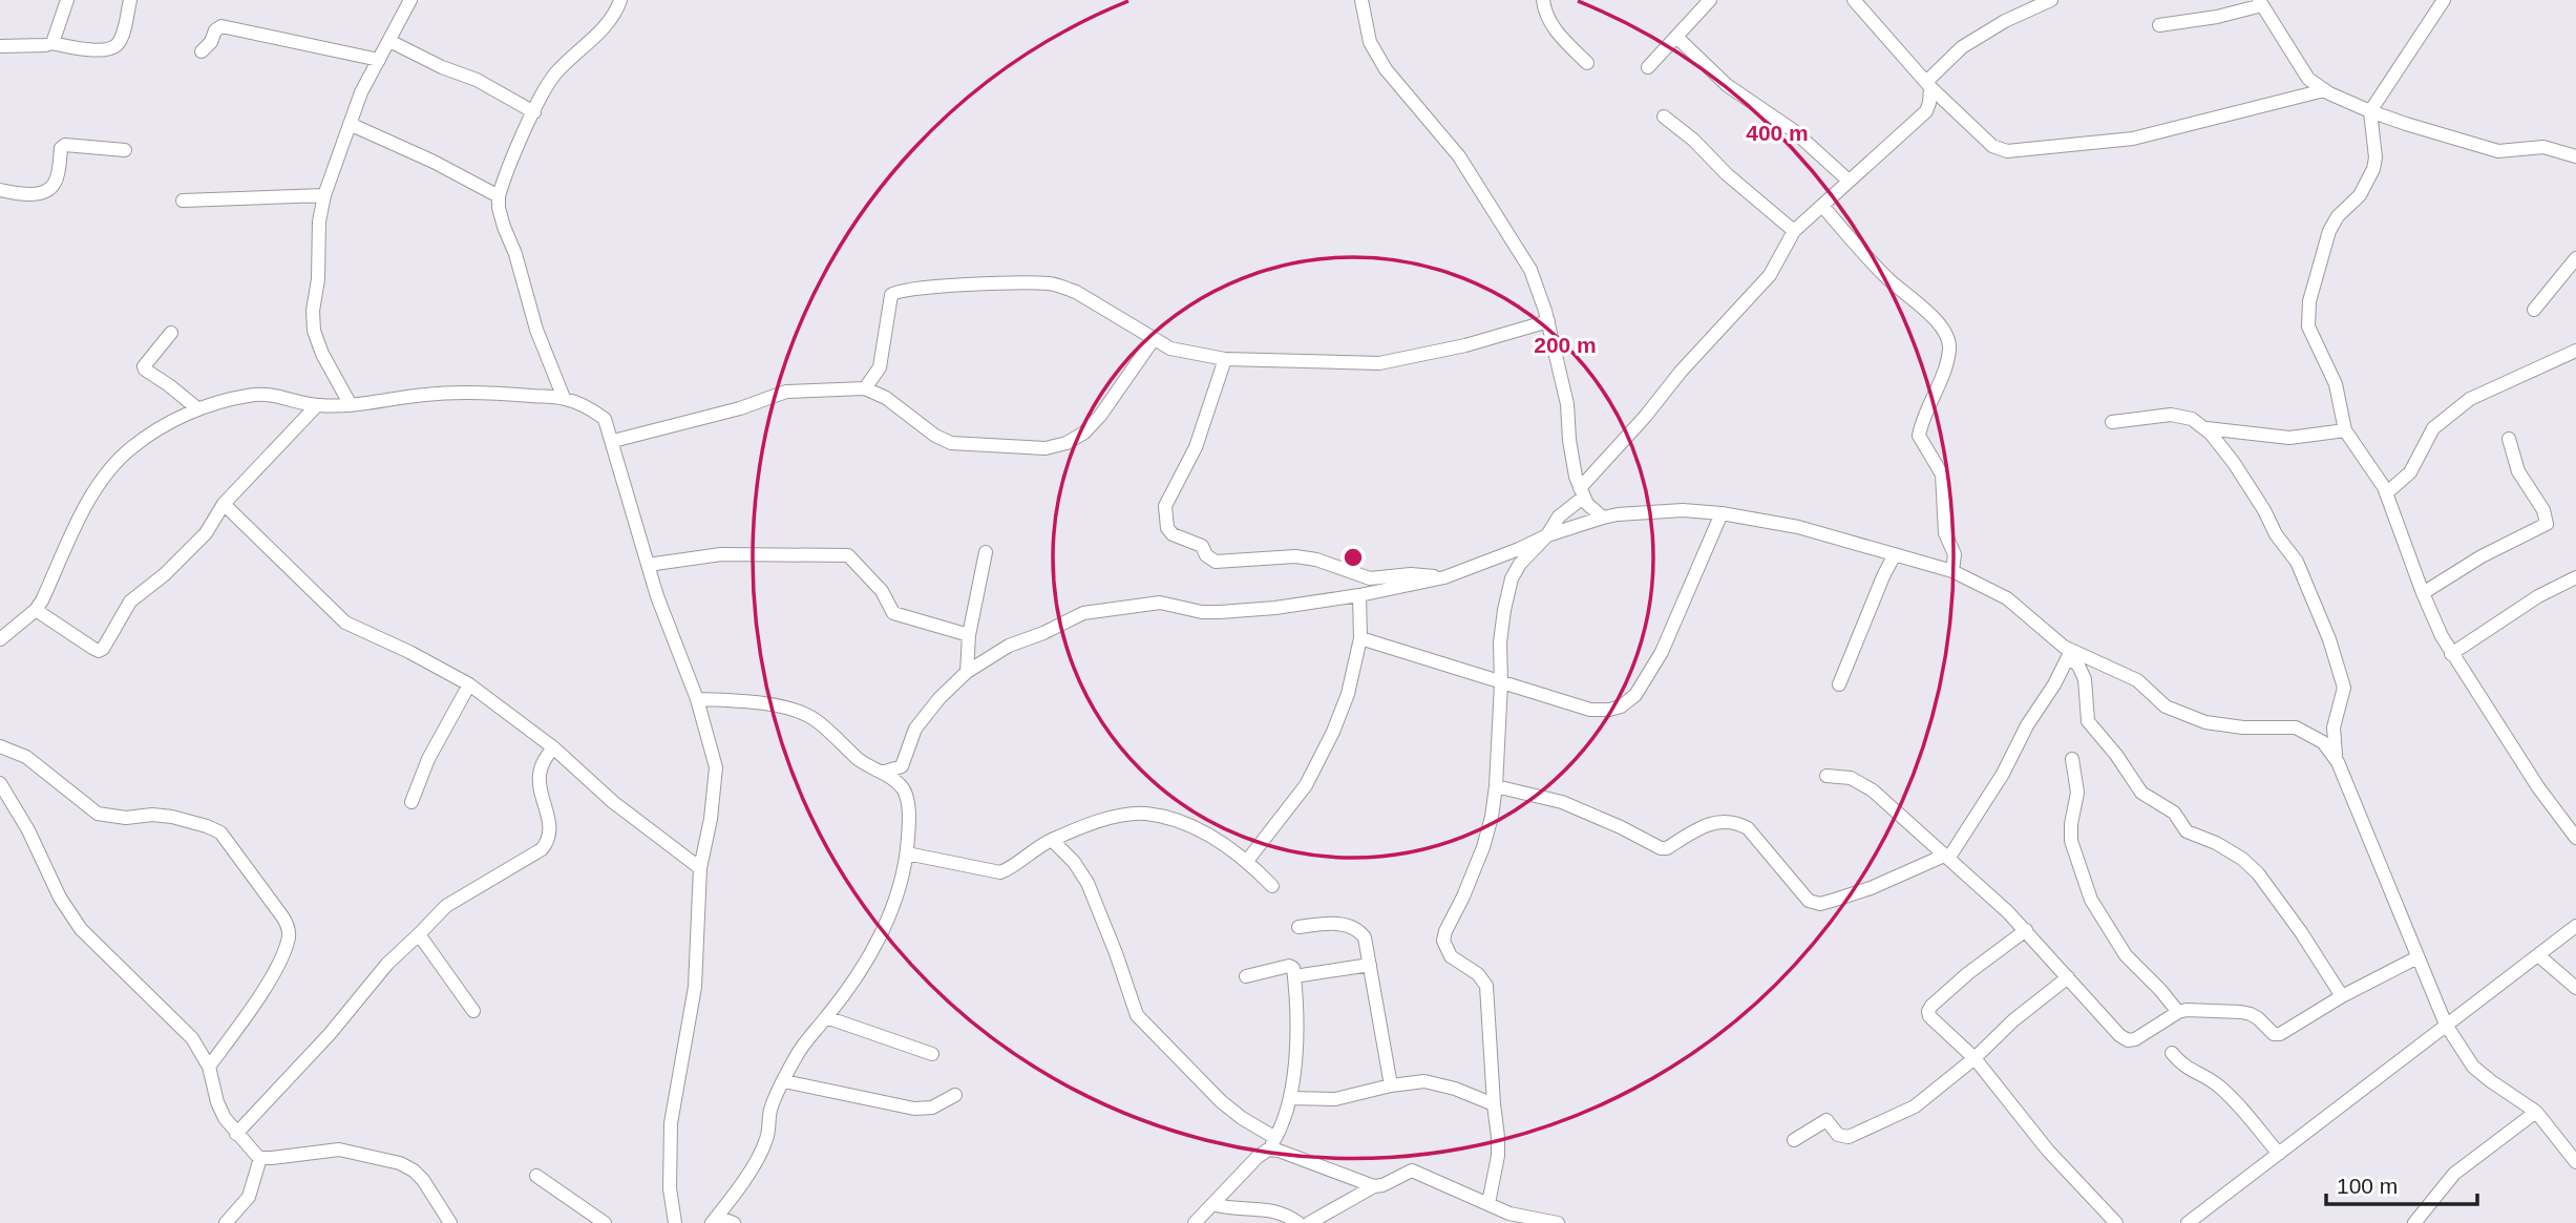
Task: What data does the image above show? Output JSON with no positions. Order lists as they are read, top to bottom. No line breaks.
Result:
{"scale_bar":"100 m","rings":["400 m","200 m"]}
